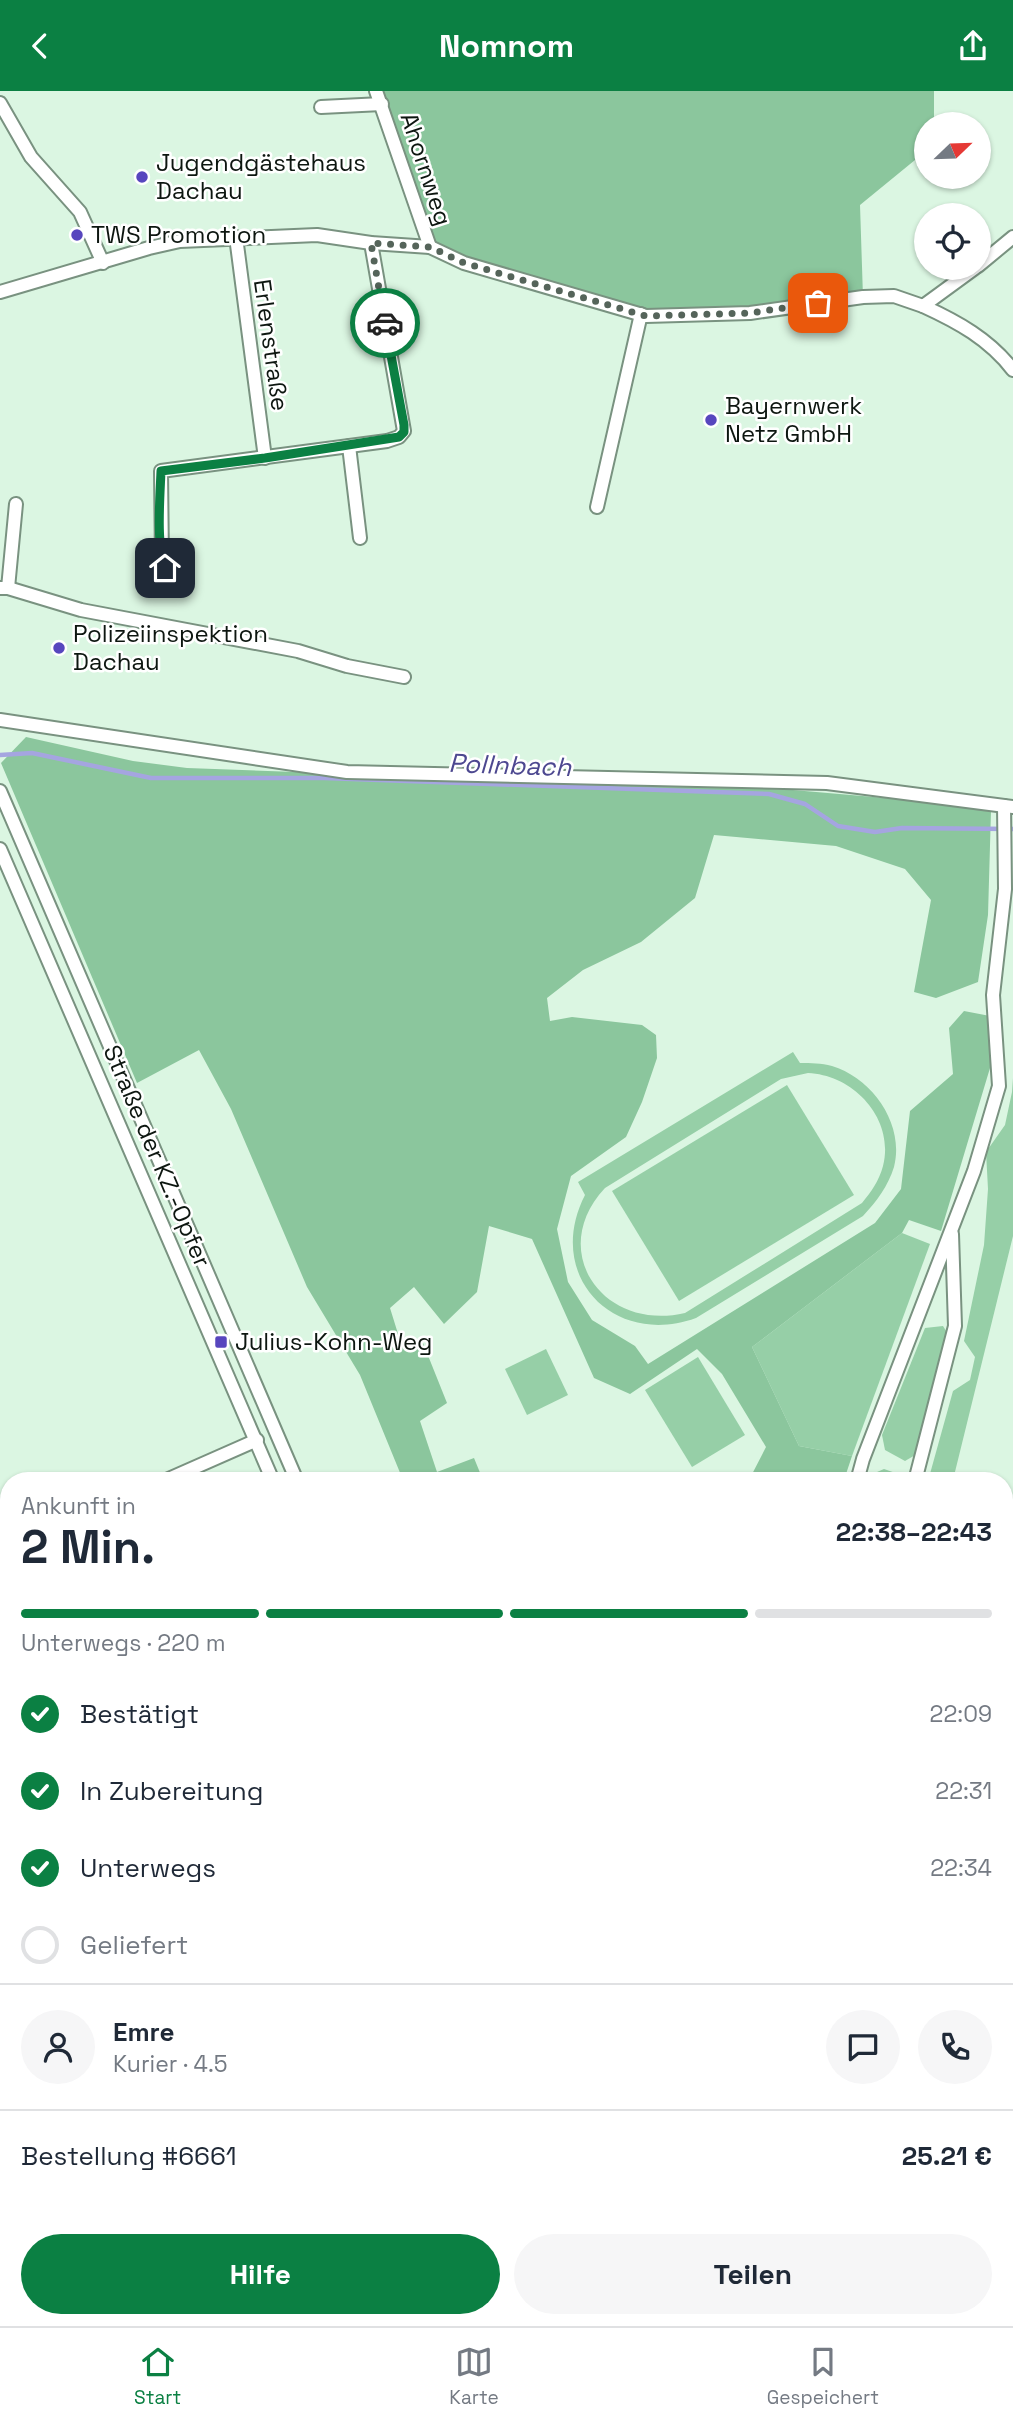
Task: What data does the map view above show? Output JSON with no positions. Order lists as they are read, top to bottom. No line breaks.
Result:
{"streets":{"street":["Ahornweg","Erlenstraße","Straße der KZ.-Opfer"]},"water":["Pollnbach"],"places":{"other":["Jugendgästehaus Dachau","TWS Promotion","Bayernwerk Netz GmbH","Polizeiinspektion Dachau"],"transit":["Julius-Kohn-Weg"]},"north":"top right","page":{"header":"Nomnom","heading":["2 Min.","Ankunft in","22:38–22:43"],"panel":["Emre","Kurier · 4.5","Bestellung #6661","25.21 €"],"bar":"Unterwegs · 220 m","list":[["Bestätigt","22:09"],["In Zubereitung","22:31"],["Unterwegs","22:34"],"Geliefert"],"buttons":["Hilfe","Teilen"],"tabs":["Start","Karte","Gespeichert"]}}
